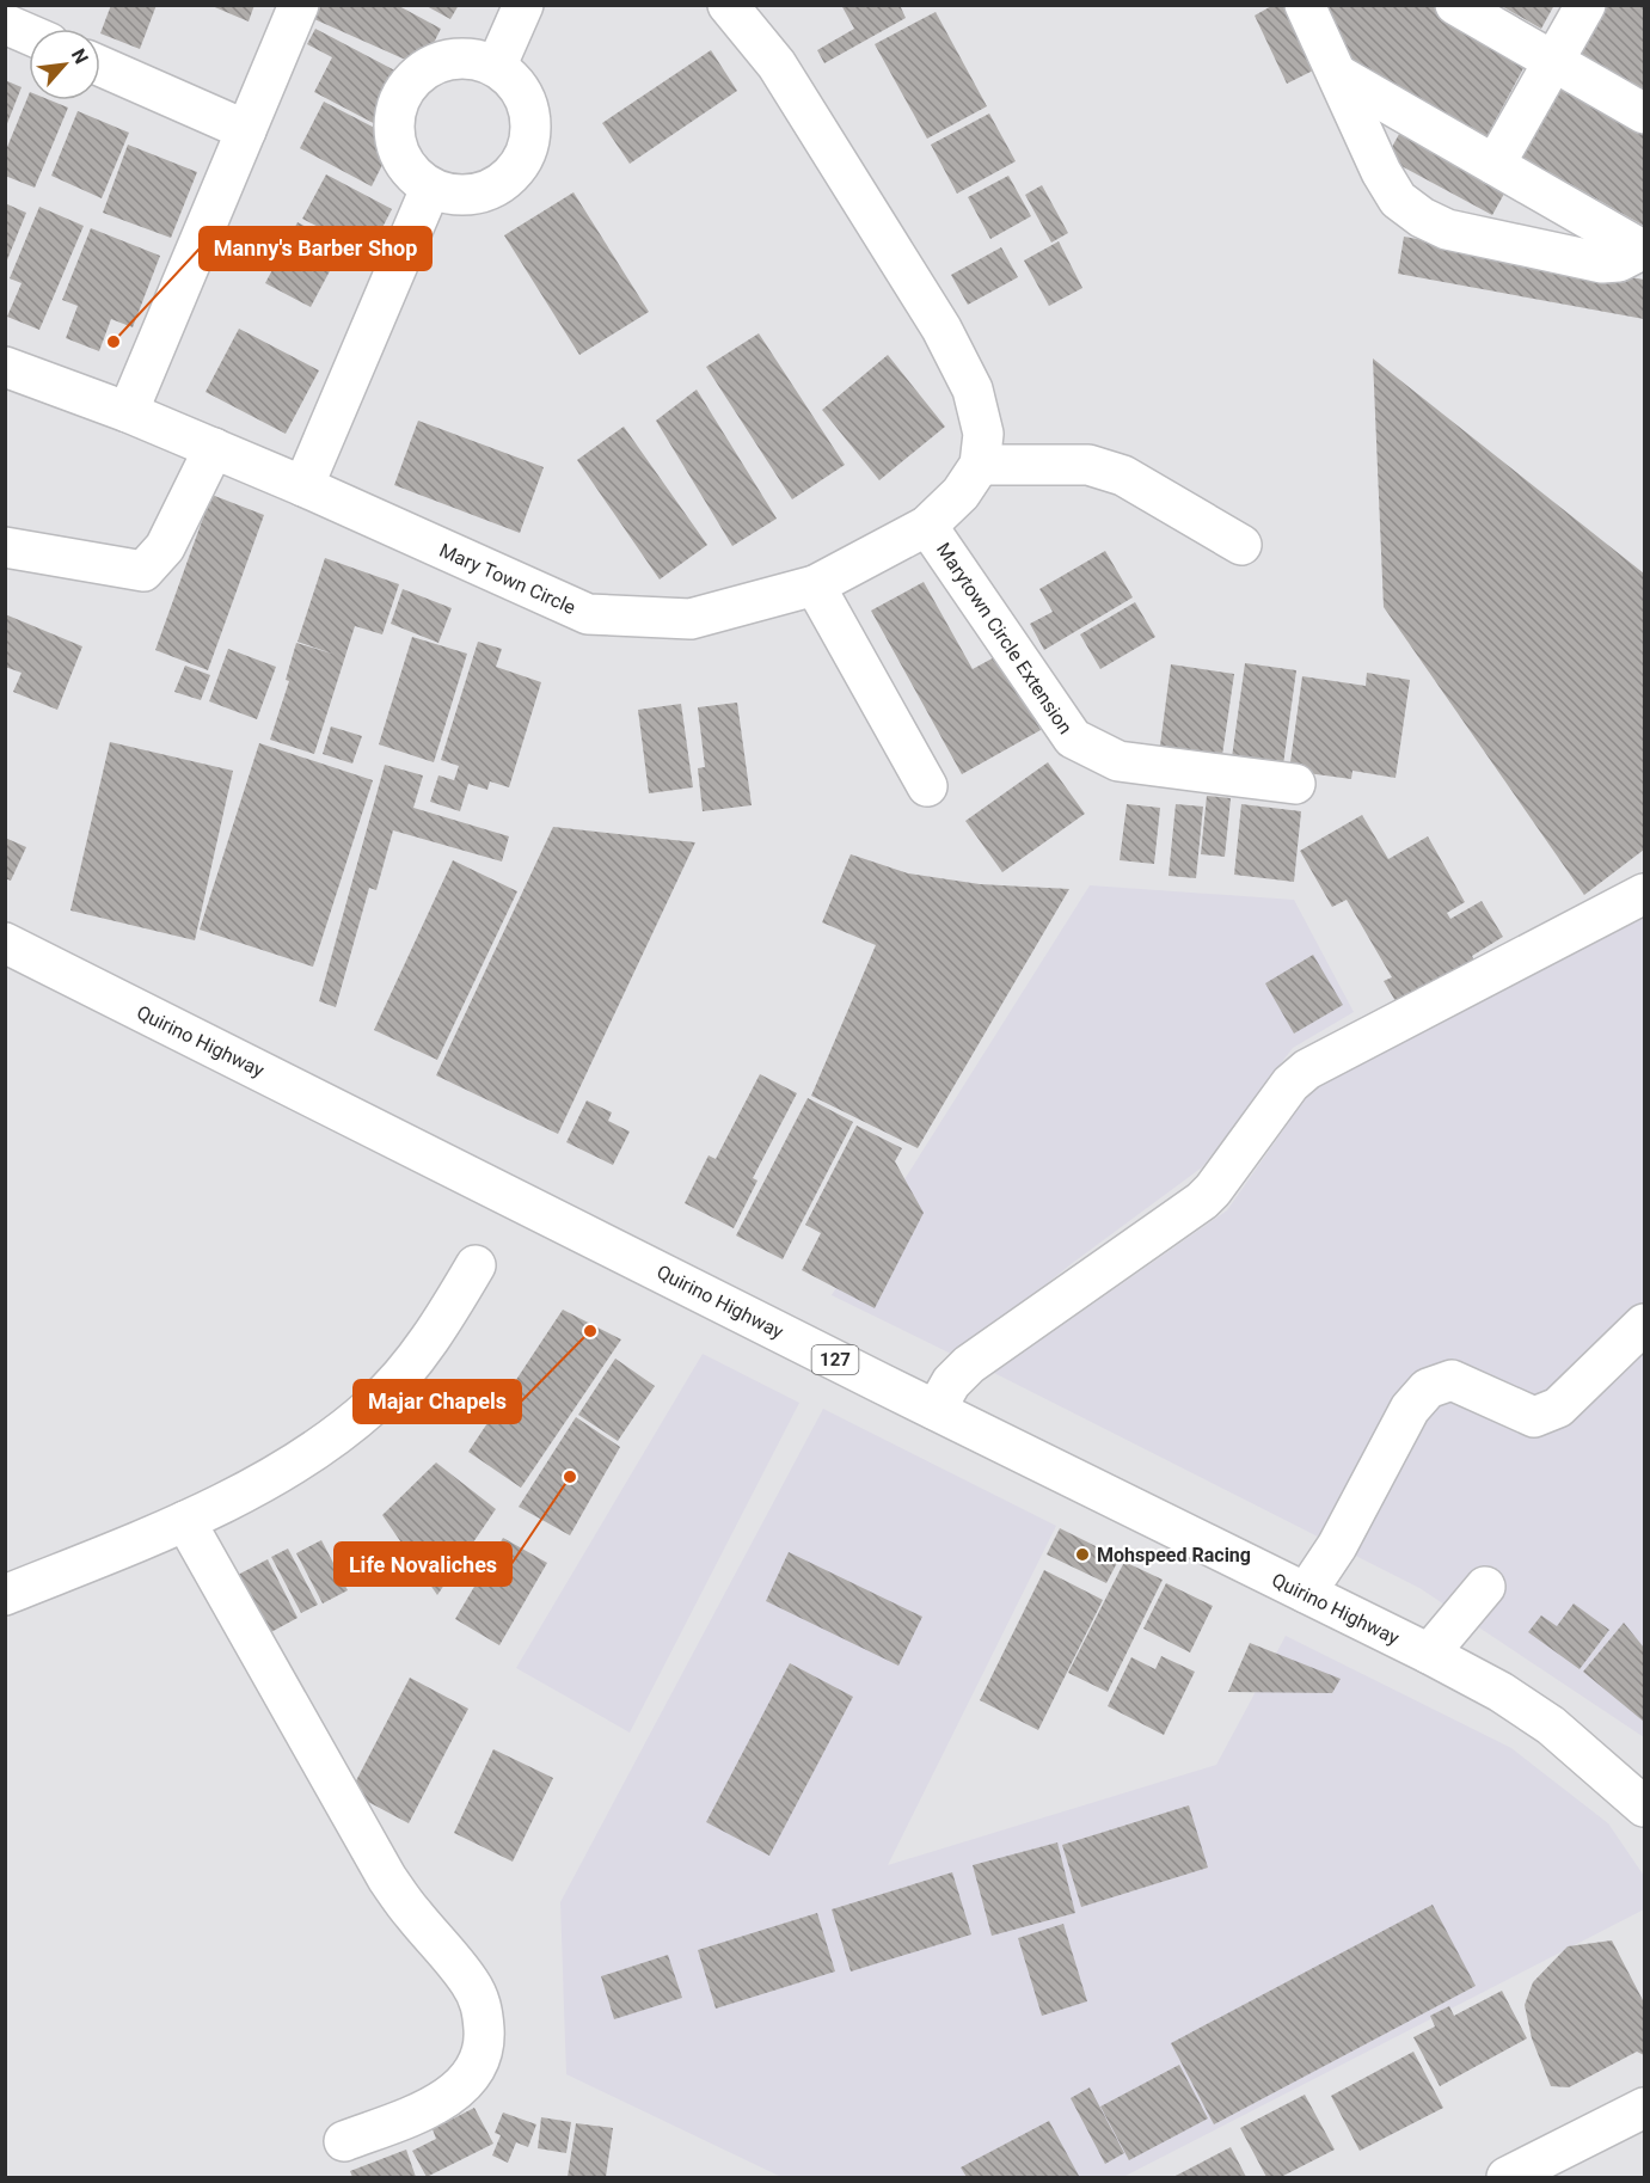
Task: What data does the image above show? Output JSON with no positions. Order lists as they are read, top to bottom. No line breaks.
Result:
{"streets":{"street":["Mary Town Circle","Marytown Circle Extension","Quirino Highway","127"]},"crossings":[["Mary Town Circle","Marytown Circle Extension"]],"places":["Manny's Barber Shop","Majar Chapels","Life Novaliches","Mohspeed Racing"],"north":"top right"}
